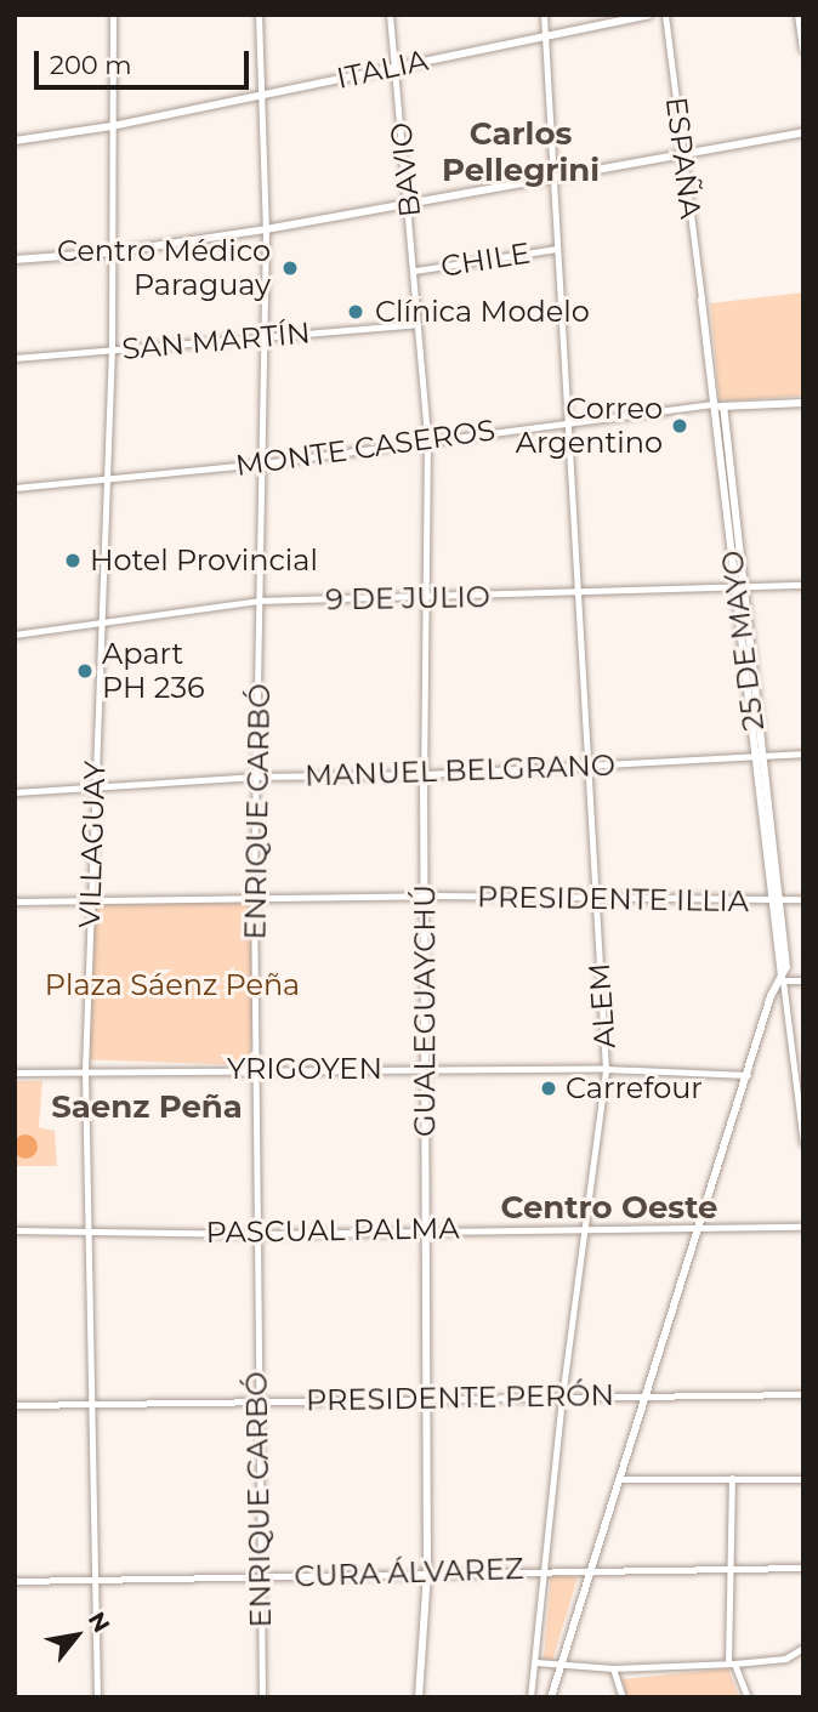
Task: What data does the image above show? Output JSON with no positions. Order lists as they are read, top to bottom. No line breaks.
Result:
{"streets":{"street":["ITALIA","ESPAÑA","BAVIO","CHILE","SAN MARTÍN","MONTE CASEROS","9 DE JULIO","25 DE MAYO","MANUEL BELGRANO","ENRIQUE CARBÓ","VILLAGUAY","PRESIDENTE ILLIA","ALEM","GUALEGUAYCHÚ","YRIGOYEN","PASCUAL PALMA","PRESIDENTE PERÓN","CURA ÁLVAREZ"]},"crossings":[["ITALIA","BAVIO"],["ITALIA","ENRIQUE CARBÓ"],["ITALIA","VILLAGUAY"],["ITALIA","ALEM"],["ESPAÑA","25 DE MAYO"],["BAVIO","CHILE"],["BAVIO","SAN MARTÍN"],["BAVIO","GUALEGUAYCHÚ"],["CHILE","ALEM"],["SAN MARTÍN","ENRIQUE CARBÓ"],["SAN MARTÍN","VILLAGUAY"],["SAN MARTÍN","GUALEGUAYCHÚ"],["MONTE CASEROS","25 DE MAYO"],["MONTE CASEROS","ENRIQUE CARBÓ"],["MONTE CASEROS","VILLAGUAY"],["MONTE CASEROS","ALEM"],["MONTE CASEROS","GUALEGUAYCHÚ"],["9 DE JULIO","25 DE MAYO"],["9 DE JULIO","ENRIQUE CARBÓ"],["9 DE JULIO","VILLAGUAY"],["9 DE JULIO","ALEM"],["9 DE JULIO","GUALEGUAYCHÚ"],["25 DE MAYO","MANUEL BELGRANO"],["25 DE MAYO","PRESIDENTE ILLIA"],["MANUEL BELGRANO","ENRIQUE CARBÓ"],["MANUEL BELGRANO","VILLAGUAY"],["MANUEL BELGRANO","ALEM"],["MANUEL BELGRANO","GUALEGUAYCHÚ"],["ENRIQUE CARBÓ","PRESIDENTE ILLIA"],["ENRIQUE CARBÓ","YRIGOYEN"],["ENRIQUE CARBÓ","PASCUAL PALMA"],["ENRIQUE CARBÓ","PRESIDENTE PERÓN"],["ENRIQUE CARBÓ","CURA ÁLVAREZ"],["VILLAGUAY","PRESIDENTE ILLIA"],["VILLAGUAY","YRIGOYEN"],["VILLAGUAY","PASCUAL PALMA"],["VILLAGUAY","PRESIDENTE PERÓN"],["VILLAGUAY","CURA ÁLVAREZ"],["PRESIDENTE ILLIA","ALEM"],["PRESIDENTE ILLIA","GUALEGUAYCHÚ"],["ALEM","YRIGOYEN"],["ALEM","PASCUAL PALMA"],["ALEM","PRESIDENTE PERÓN"],["ALEM","CURA ÁLVAREZ"],["GUALEGUAYCHÚ","YRIGOYEN"],["GUALEGUAYCHÚ","PASCUAL PALMA"],["GUALEGUAYCHÚ","PRESIDENTE PERÓN"],["GUALEGUAYCHÚ","CURA ÁLVAREZ"]],"districts":["Carlos Pellegrini","Saenz Peña","Centro Oeste"],"parks":["Plaza Sáenz Peña"],"places":["Centro Médico Paraguay","Clínica Modelo","Correo Argentino","Hotel Provincial","Apart PH 236","Carrefour"],"scale_bar":"200 m","north":"top right"}
